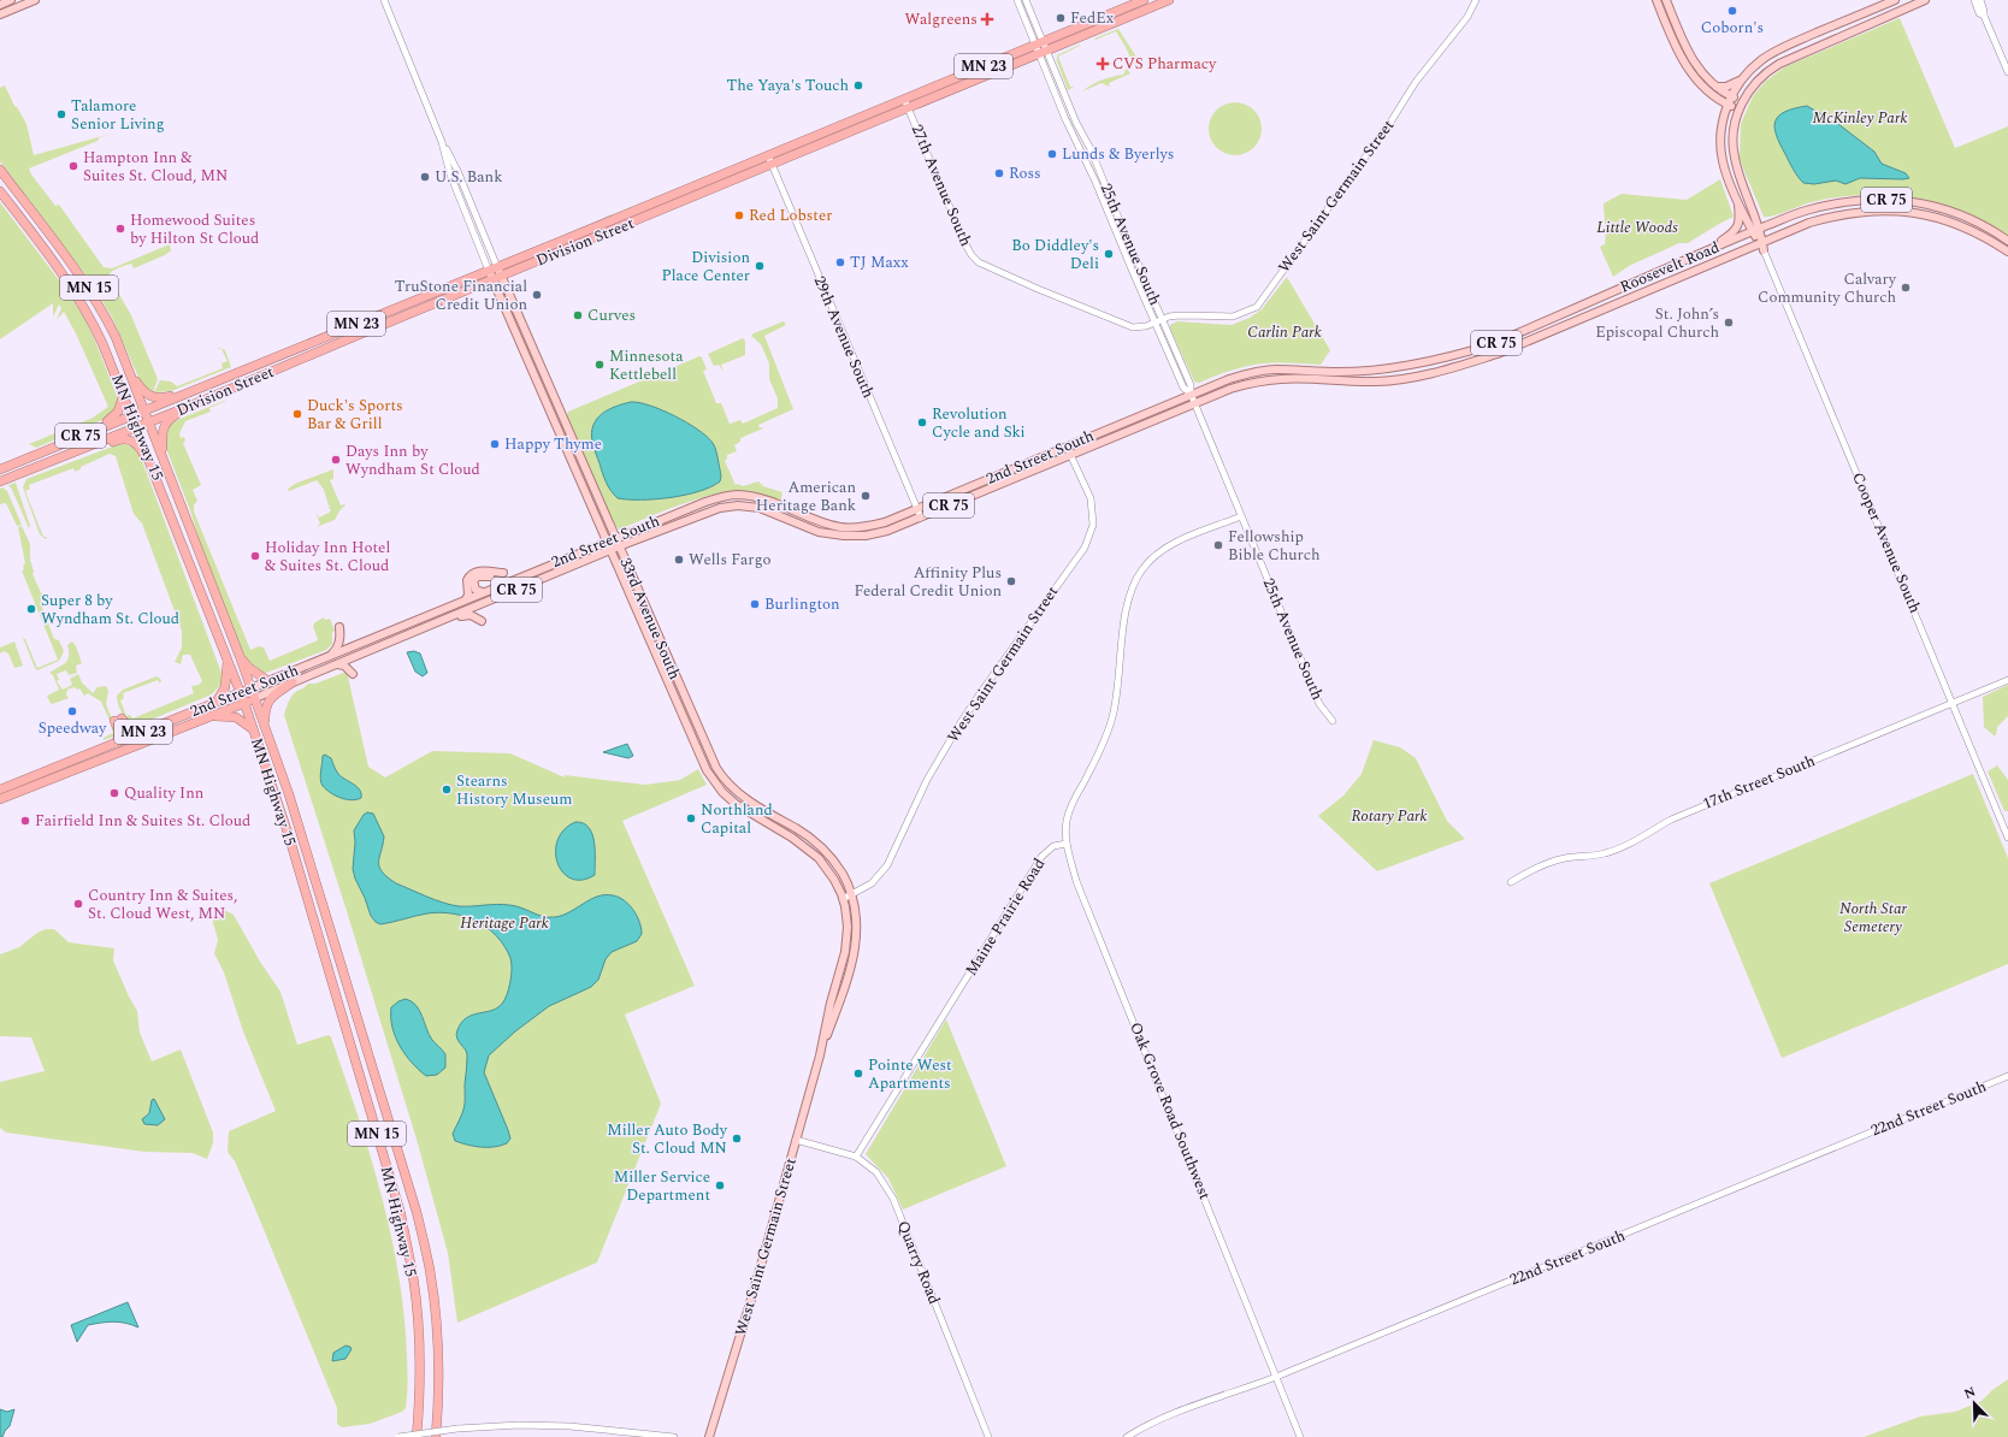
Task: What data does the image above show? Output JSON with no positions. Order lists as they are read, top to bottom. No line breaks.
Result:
{"streets":{"highway":["MN 23","CR 75","Division Street","MN 15","MN Highway 15","2nd Street South"],"main road":["West Saint Germain Street","Roosevelt Road","Cooper Avenue South","33rd Avenue South"],"street":["27th Avenue South","25th Avenue South","29th Avenue South","17th Street South","Maine Prairie Road","22nd Street South","Oak Grove Road Southwest","Quarry Road"]},"crossings":[["MN 23","MN Highway 15"],["MN 23","2nd Street South"],["27th Avenue South","West Saint Germain Street"],["27th Avenue South","Division Street"],["27th Avenue South","25th Avenue South"],["West Saint Germain Street","25th Avenue South"],["West Saint Germain Street","2nd Street South"],["West Saint Germain Street","33rd Avenue South"],["West Saint Germain Street","Quarry Road"],["Division Street","25th Avenue South"],["Division Street","29th Avenue South"],["Division Street","MN Highway 15"],["Division Street","33rd Avenue South"],["25th Avenue South","Roosevelt Road"],["25th Avenue South","2nd Street South"],["Roosevelt Road","2nd Street South"],["Roosevelt Road","Cooper Avenue South"],["29th Avenue South","2nd Street South"],["MN Highway 15","2nd Street South"],["2nd Street South","33rd Avenue South"],["Cooper Avenue South","17th Street South"],["Maine Prairie Road","Oak Grove Road Southwest"],["Maine Prairie Road","Quarry Road"],["22nd Street South","Oak Grove Road Southwest"]],"parks":["McKinley Park","Little Woods","Carlin Park","Rotary Park","North Star Semetery","Heritage Park"],"places":{"other":["Coborn's","FedEx","The Yaya's Touch","Talamore Senior Living","Lunds & Byerlys","Hampton Inn & Suites St. Cloud, MN","Ross","U.S. Bank","Red Lobster","Homewood Suites by Hilton St Cloud","Bo Diddley's Deli","TJ Maxx","Division Place Center","Calvary Community Church","TruStone Financial Credit Union","Curves","St. John’s Episcopal Church","Minnesota Kettlebell","Duck's Sports Bar & Grill","Revolution Cycle and Ski","Happy Thyme","Days Inn by Wyndham St Cloud","American Heritage Bank","Fellowship Bible Church","Holiday Inn Hotel & Suites St. Cloud","Wells Fargo","Affinity Plus Federal Credit Union","Burlington","Super 8 by Wyndham St. Cloud","Speedway","Stearns History Museum","Quality Inn","Northland Capital","Fairfield Inn & Suites St. Cloud","Country Inn & Suites, St. Cloud West, MN","Pointe West Apartments","Miller Auto Body St. Cloud MN","Miller Service Department"],"health":["Walgreens","CVS Pharmacy"]},"north":"top left"}
